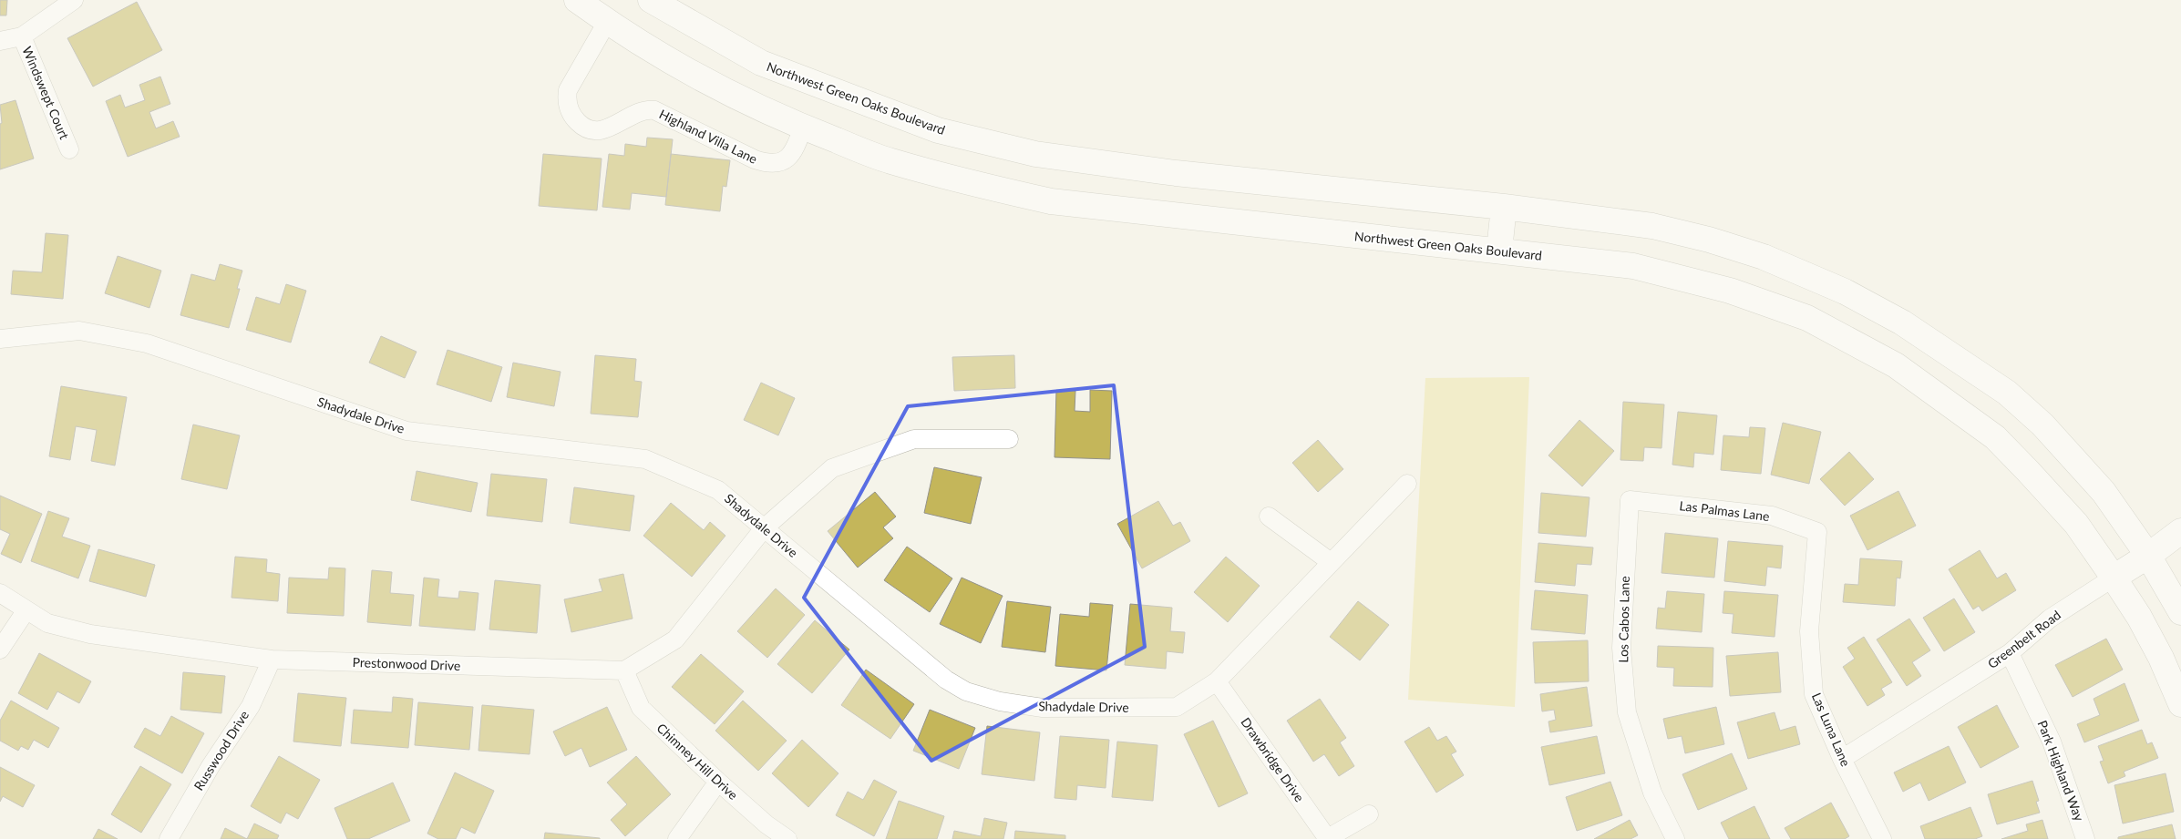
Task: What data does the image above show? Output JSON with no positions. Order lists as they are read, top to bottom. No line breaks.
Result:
{"streets":{"main road":["Northwest Green Oaks Boulevard","Greenbelt Road"],"street":["Windswept Court","Highland Villa Lane","Shadydale Drive","Las Palmas Lane","Los Cabos Lane","Prestonwood Drive","Las Luna Lane","Russwood Drive","Drawbridge Drive","Chimney Hill Drive","Park Highland Way"]},"crossings":[["Northwest Green Oaks Boulevard","Highland Villa Lane"],["Northwest Green Oaks Boulevard","Greenbelt Road"],["Shadydale Drive","Drawbridge Drive"],["Las Palmas Lane","Los Cabos Lane"],["Las Palmas Lane","Las Luna Lane"],["Greenbelt Road","Las Luna Lane"],["Greenbelt Road","Park Highland Way"],["Prestonwood Drive","Russwood Drive"],["Prestonwood Drive","Chimney Hill Drive"]]}
